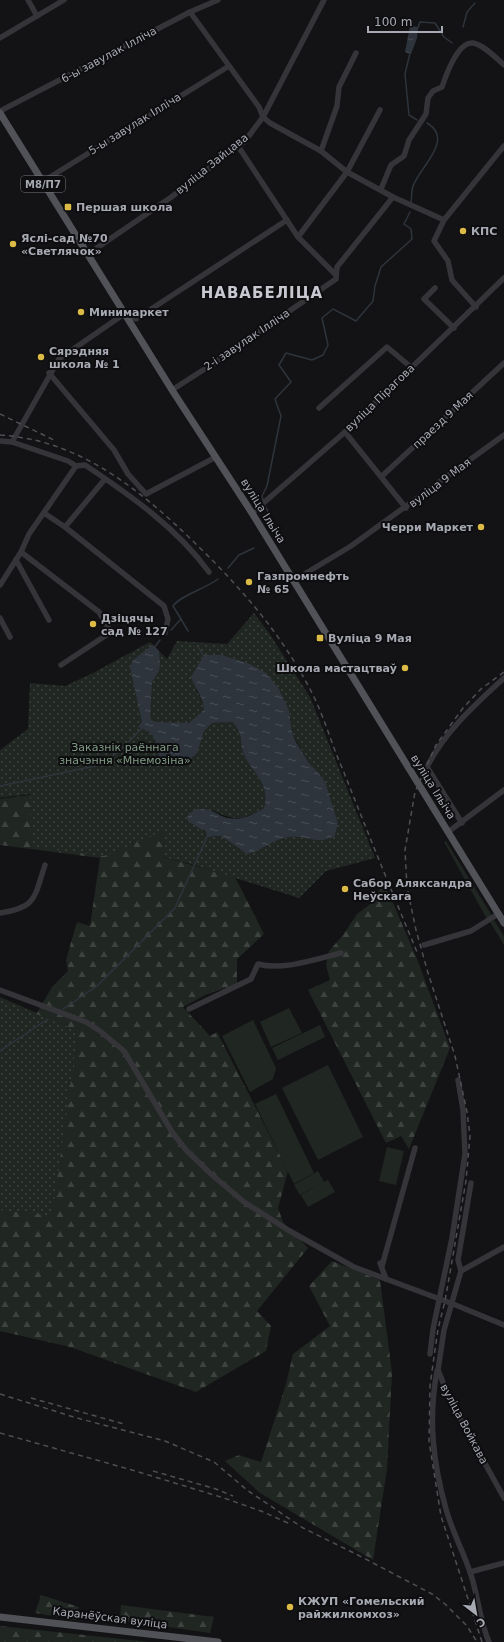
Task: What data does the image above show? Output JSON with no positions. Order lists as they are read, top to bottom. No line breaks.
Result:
{"streets":{"main road":["М8/П7","вуліца Ільіча","Каранёўская вуліца"],"street":["6-ы завулак Ілліча","5-ы завулак Ілліча","вуліца Зайцава","2-і завулак Ілліча","вуліца Пірагова","праезд 9 Мая","вуліца 9 Мая","вуліца Войкава"]},"crossings":[["6-ы завулак Ілліча","вуліца Ільіча"],["5-ы завулак Ілліча","вуліца Ільіча"],["вуліца Зайцава","вуліца Ільіча"],["2-і завулак Ілліча","вуліца Ільіча"],["вуліца Пірагова","вуліца Ільіча"],["вуліца 9 Мая","вуліца Ільіча"]],"districts":["НАВАБЕЛІЦА"],"parks":["Заказнік раённага значэння «Мнемозіна»"],"places":{"transit":["Першая школа","Вуліца 9 Мая"],"other":["КПС","Яслі-сад №70 «Светлячок»","Минимаркет","Сярэдняя школа № 1","Черри Маркет","Газпромнефть № 65","Дзіцячы сад № 127","Школа мастацтваў","Сабор Аляксандра Неўскага","КЖУП «Гомельский райжилкомхоз»"]},"scale_bar":"100 m","north":"bottom right"}
